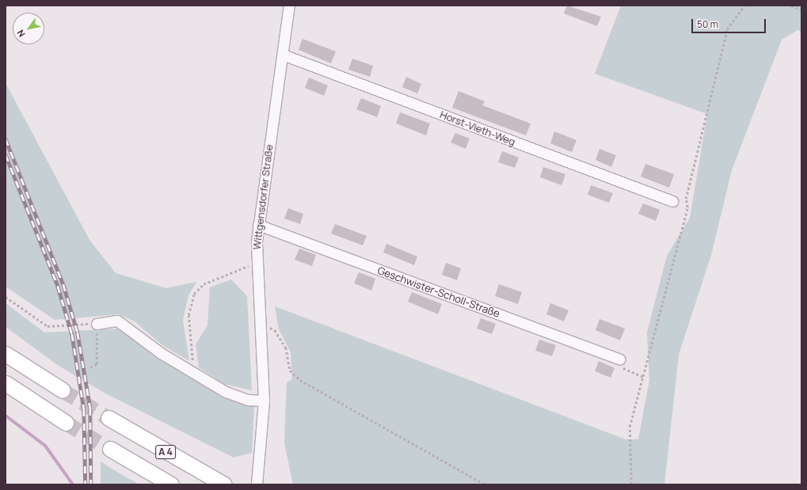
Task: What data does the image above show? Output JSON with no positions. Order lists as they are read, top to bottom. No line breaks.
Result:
{"streets":{"highway":["A 4"],"street":["Horst-Vieth-Weg","Wittgensdorfer Straße","Geschwister-Scholl-Straße"]},"crossings":[["Horst-Vieth-Weg","Wittgensdorfer Straße"],["Wittgensdorfer Straße","Geschwister-Scholl-Straße"]],"scale_bar":"50 m","north":"bottom left"}
